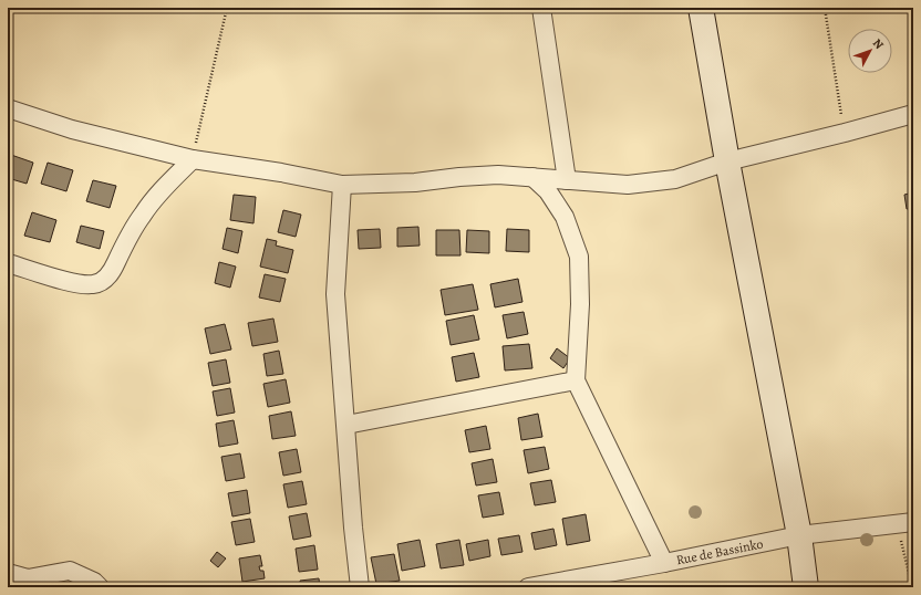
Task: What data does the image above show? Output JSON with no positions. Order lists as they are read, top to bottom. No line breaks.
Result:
{"streets":{"street":["Rue de Bassinko"]},"north":"top right"}
